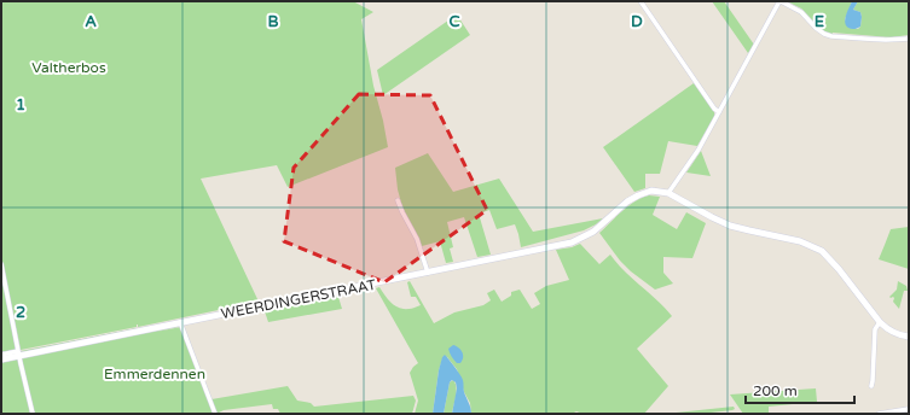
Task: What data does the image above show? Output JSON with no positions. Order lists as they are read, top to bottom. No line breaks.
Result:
{"streets":{"main road":["WEERDINGERSTRAAT"]},"parks":["Valtherbos","Emmerdennen"],"scale_bar":"200 m","grid":{"columns":["A","B","C","D","E"],"rows":["1","2"]}}
